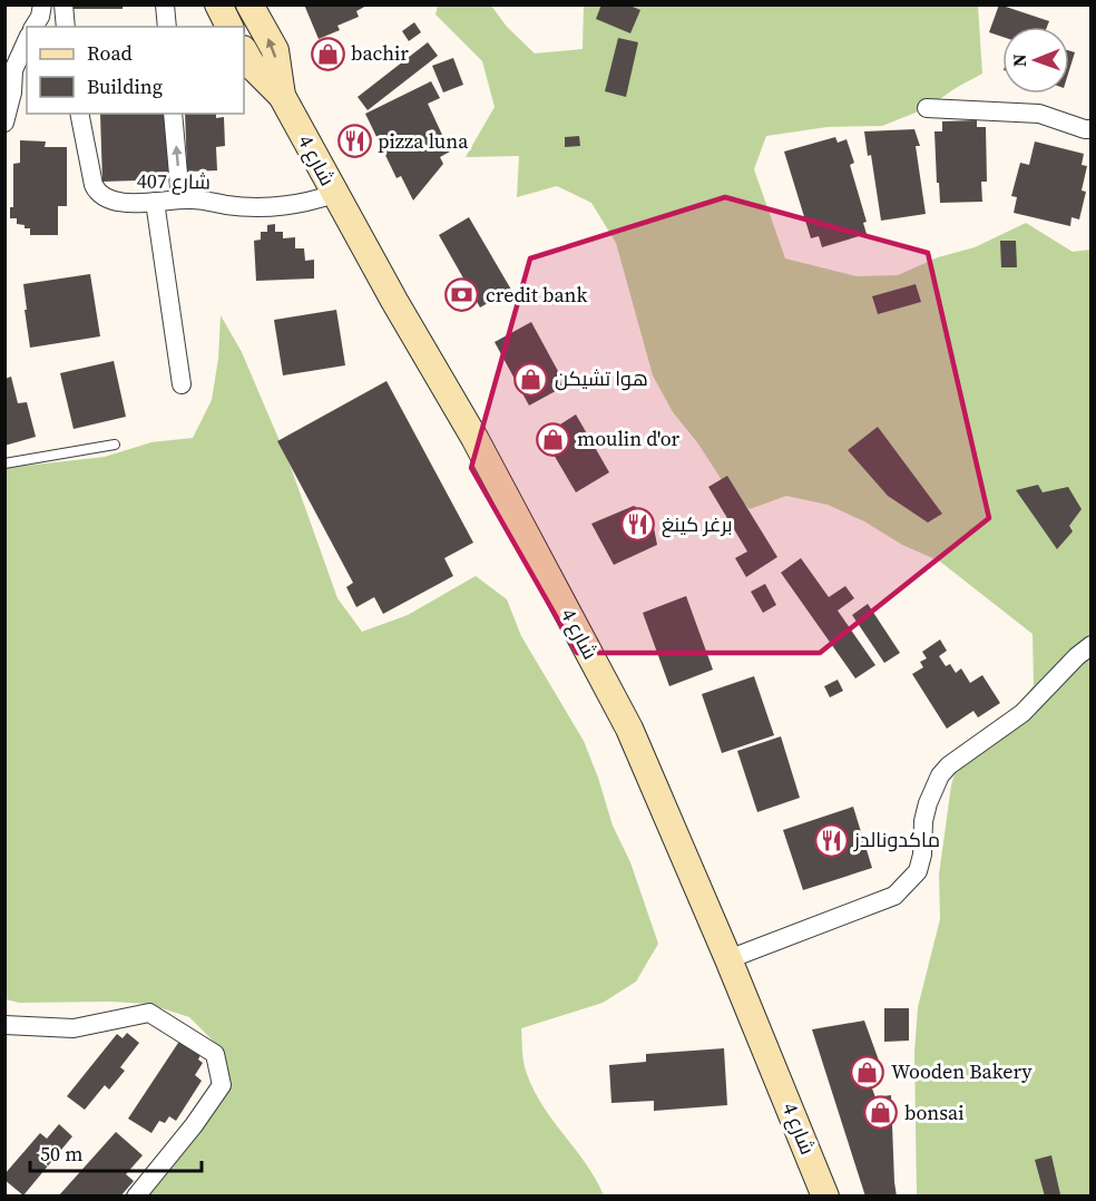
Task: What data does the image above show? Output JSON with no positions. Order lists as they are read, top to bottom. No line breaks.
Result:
{"streets":{"main road":["شارع 4"],"street":["شارع 407"]},"crossings":[["شارع 4","شارع 407"]],"places":{"shop":["bachir","هوا تشيكن","moulin d'or","Wooden Bakery","bonsai"],"restaurant":["pizza luna","برغر كينغ","ماكدونالدز"],"bank":["credit bank"]},"legend":["Road","Building"],"scale_bar":"50 m","north":"left"}
